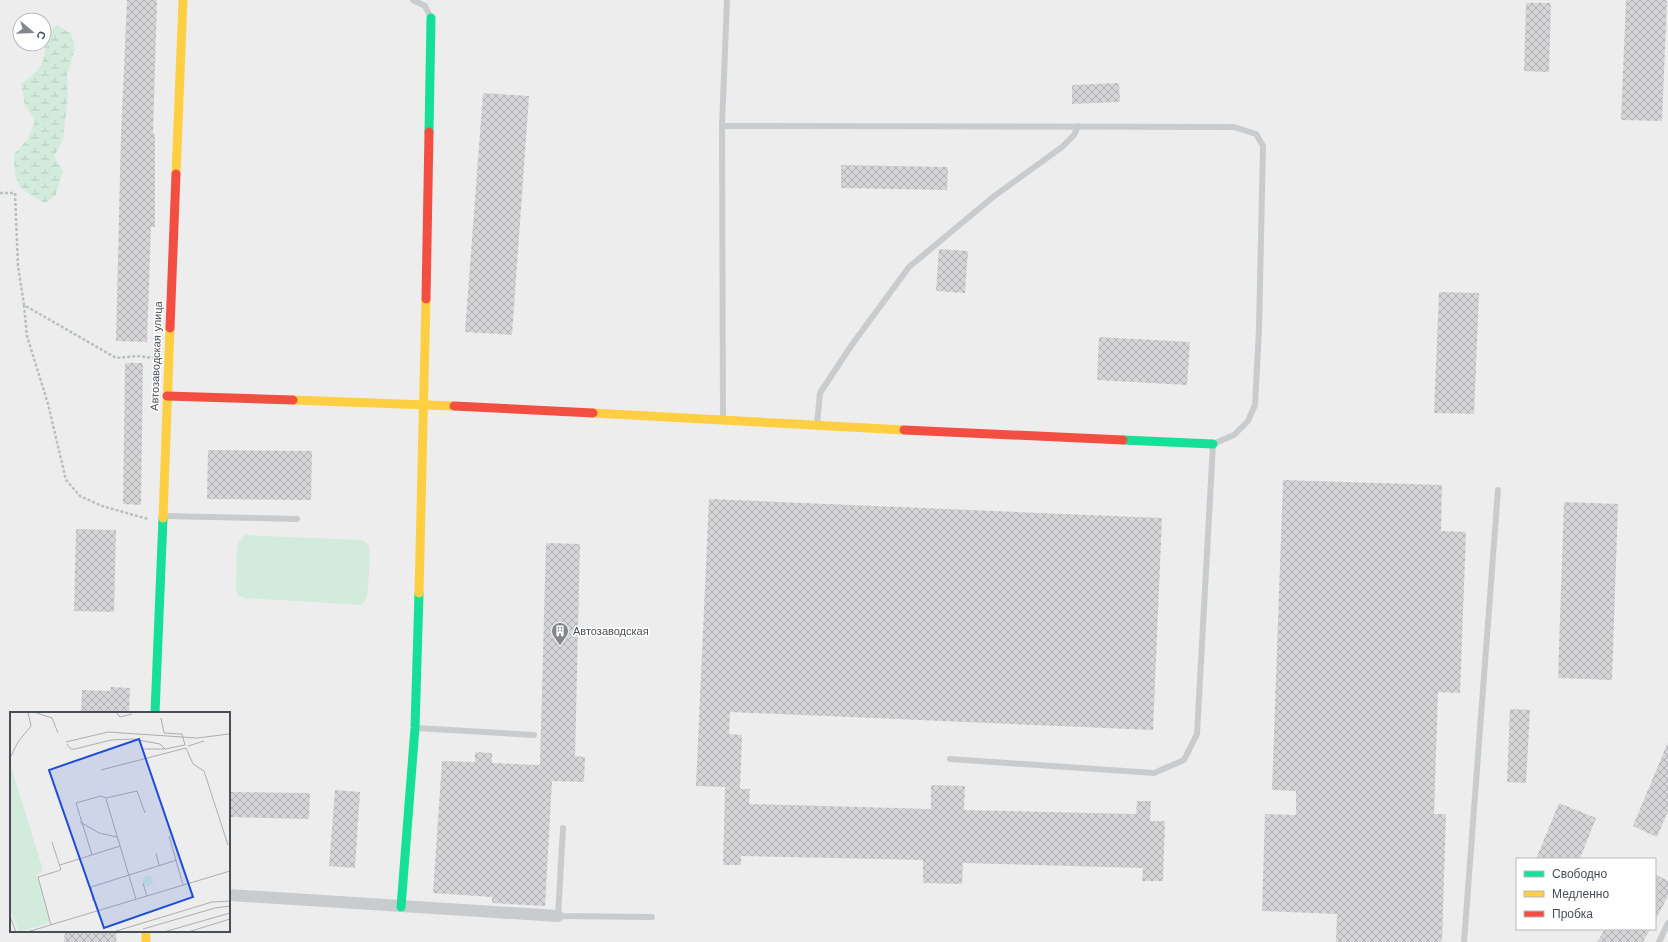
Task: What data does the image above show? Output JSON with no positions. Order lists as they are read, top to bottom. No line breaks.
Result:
{"streets":{"street":["Автозаводская улица"]},"places":{"building":["Автозаводская"]},"legend":["Свободно","Медленно","Пробка"],"north":"right"}
